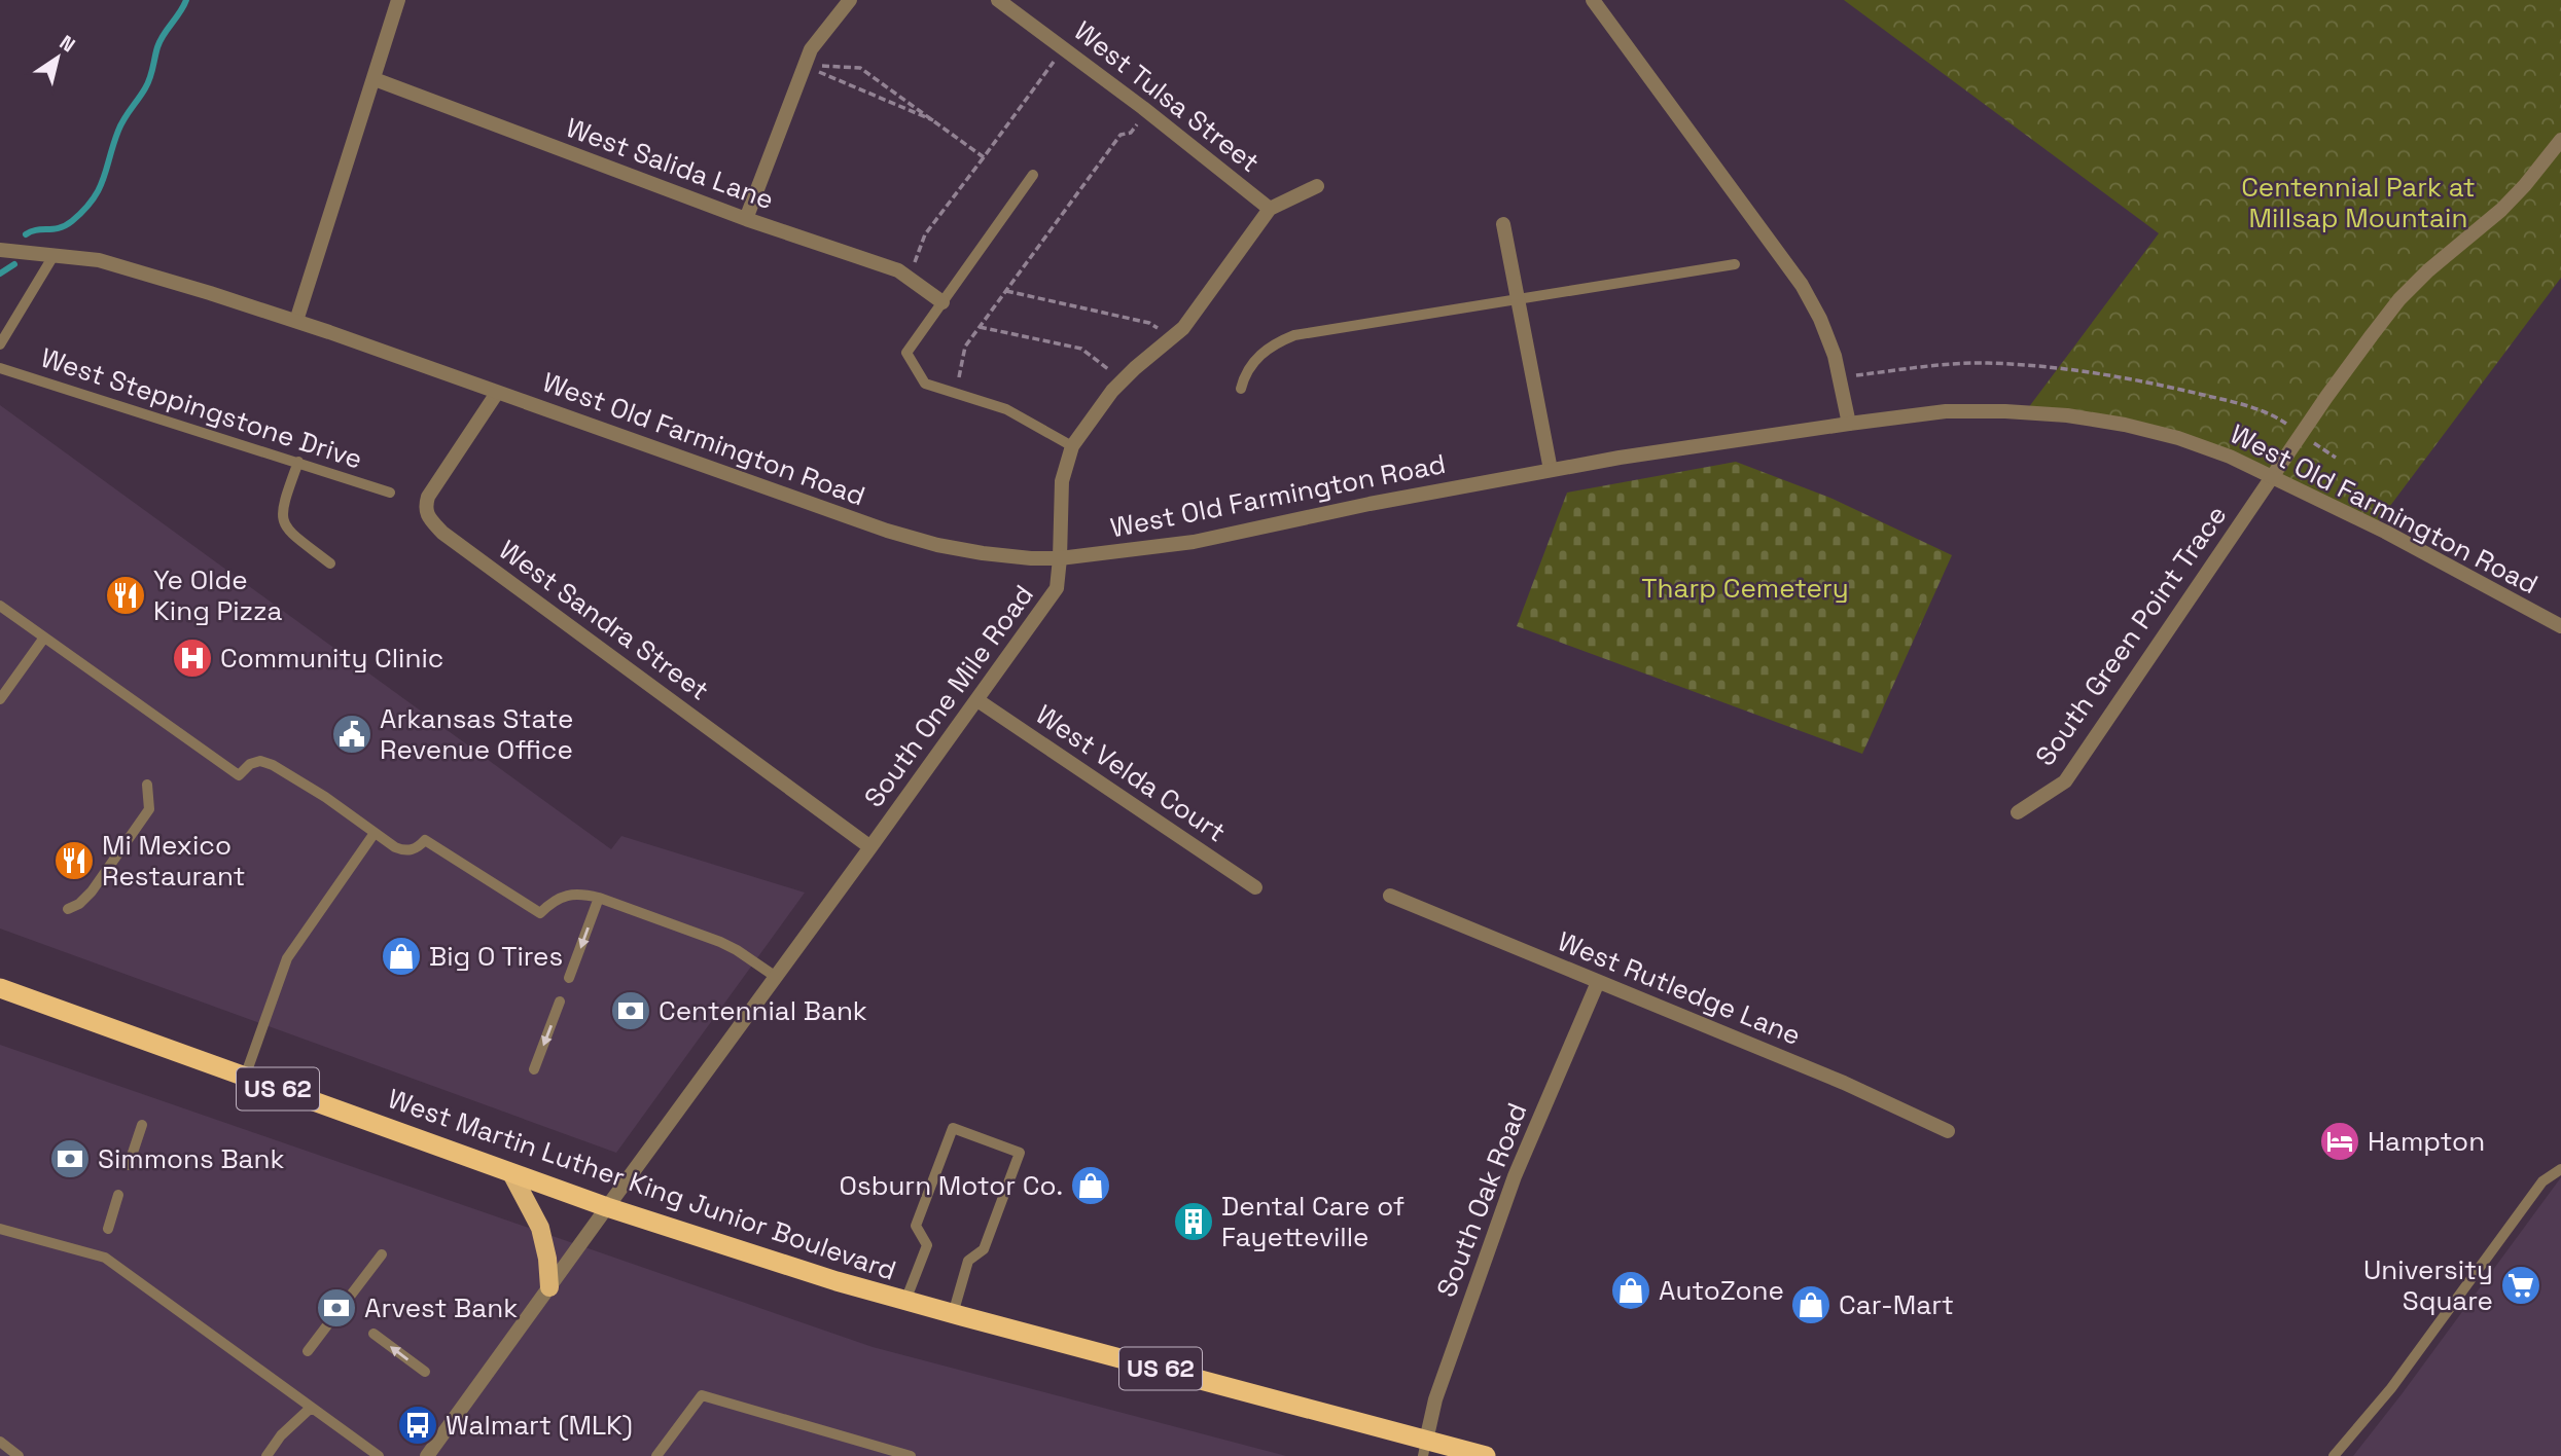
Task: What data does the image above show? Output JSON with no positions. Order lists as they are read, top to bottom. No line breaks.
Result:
{"streets":{"highway":["US 62","West Martin Luther King Junior Boulevard"],"street":["West Tulsa Street","West Salida Lane","West Old Farmington Road","West Sandra Street","South Green Point Trace","South One Mile Road","West Velda Court","West Rutledge Lane","South Oak Road"],"lane":["West Steppingstone Drive"]},"crossings":[["West Tulsa Street","South One Mile Road"],["West Old Farmington Road","West Sandra Street"],["West Old Farmington Road","South Green Point Trace"],["West Old Farmington Road","South One Mile Road"],["West Sandra Street","South One Mile Road"],["South One Mile Road","West Velda Court"],["South One Mile Road","West Martin Luther King Junior Boulevard"],["West Rutledge Lane","South Oak Road"],["West Martin Luther King Junior Boulevard","South Oak Road"]],"parks":["Centennial Park at Millsap Mountain","Tharp Cemetery"],"places":{"restaurant":["Ye Olde King Pizza","Mi Mexico Restaurant"],"hospital":["Community Clinic"],"public building":["Arkansas State Revenue Office"],"shop":["Big O Tires","Osburn Motor Co.","AutoZone","Car-Mart"],"bank":["Centennial Bank","Simmons Bank","Arvest Bank"],"hotel":["Hampton"],"building":["Dental Care of Fayetteville"],"supermarket":["University Square"],"bus stop":["Walmart (MLK)"]},"north":"top right"}
